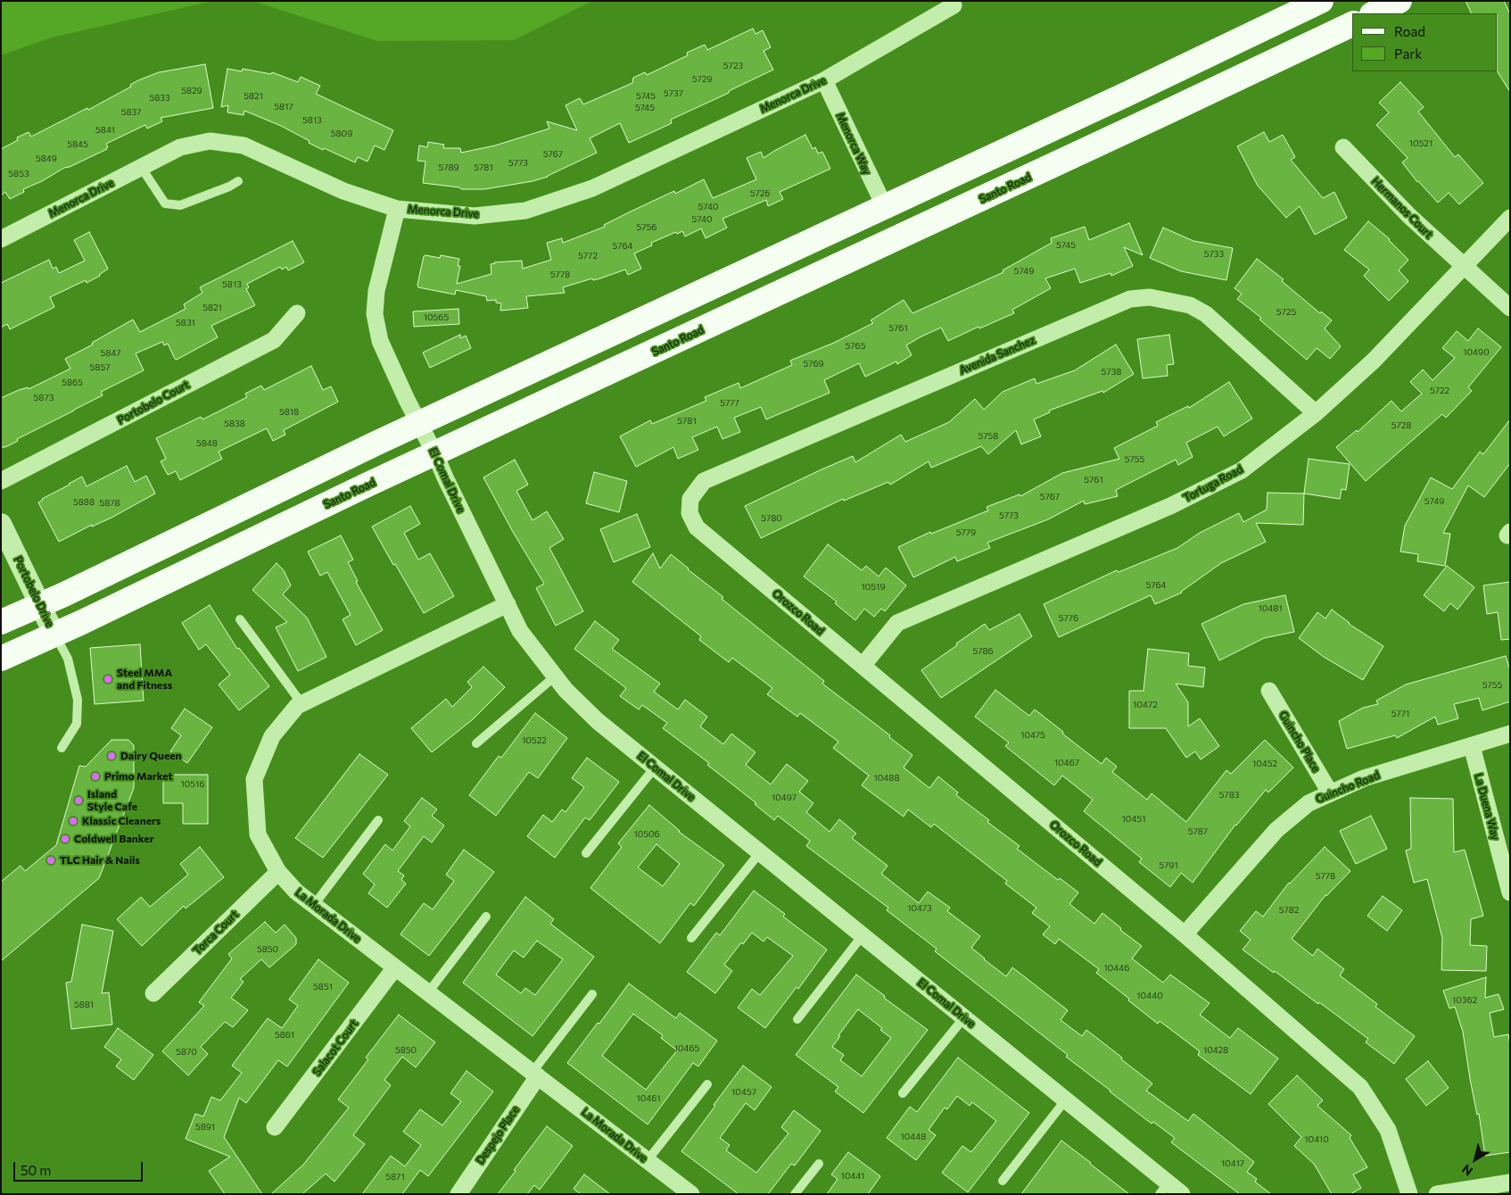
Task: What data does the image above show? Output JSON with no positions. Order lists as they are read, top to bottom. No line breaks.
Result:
{"streets":{"main road":["Santo Road"],"street":["Menorca Drive","Menorca Way","Hermanos Court","Avenida Sanchez","Portobelo Court","El Comal Drive","Tortuga Road","Portobelo Drive","Orozco Road","Guincho Place","Guincho Road","La Duena Way","La Morada Drive","Torca Court","Salacot Court","Despejo Place"]},"crossings":[["Menorca Drive","Menorca Way"],["Menorca Drive","El Comal Drive"],["Santo Road","El Comal Drive"],["Santo Road","Portobelo Drive"],["Hermanos Court","Tortuga Road"],["Avenida Sanchez","Tortuga Road"],["Avenida Sanchez","Orozco Road"],["El Comal Drive","La Morada Drive"],["Tortuga Road","Orozco Road"],["Orozco Road","Guincho Road"],["Guincho Place","Guincho Road"],["Guincho Road","La Duena Way"],["La Morada Drive","Torca Court"],["La Morada Drive","Salacot Court"],["La Morada Drive","Despejo Place"]],"places":["Steel MMA and Fitness","Dairy Queen","Primo Market","Island Style Cafe","Klassic Cleaners","Coldwell Banker","TLC Hair & Nails"],"house_numbers":["5723","5729","5829","5737","5821","5745","5833","5817","5745","5837","5813","5841","5809","10521","5845","5767","5849","5773","5789","5781","5853","5726","5740","5740","5756","5745","5764","5733","5772","5749","5778","5813","5821","5725","10565","5831","5761","5765","10490","5847","5769","5857","5738","5865","5722","5873","5777","5818","5781","5838","5728","5758","5848","5755","5761","5767","5749","5888","5878","5773","5780","5779","5764","10519","10481","5776","5786","5755","10472","5771","10475","10522","10467","10452","10488","10516","5783","10497","10451","5787","10506","5791","5778","10473","5782","5850","10446","5851","10440","10362","5881","5861","10465","5850","10428","5870","10457","10461","5891","10448","10410","10417","10441","5871"],"legend":["Road","Park"],"scale_bar":"50 m","north":"bottom left"}
